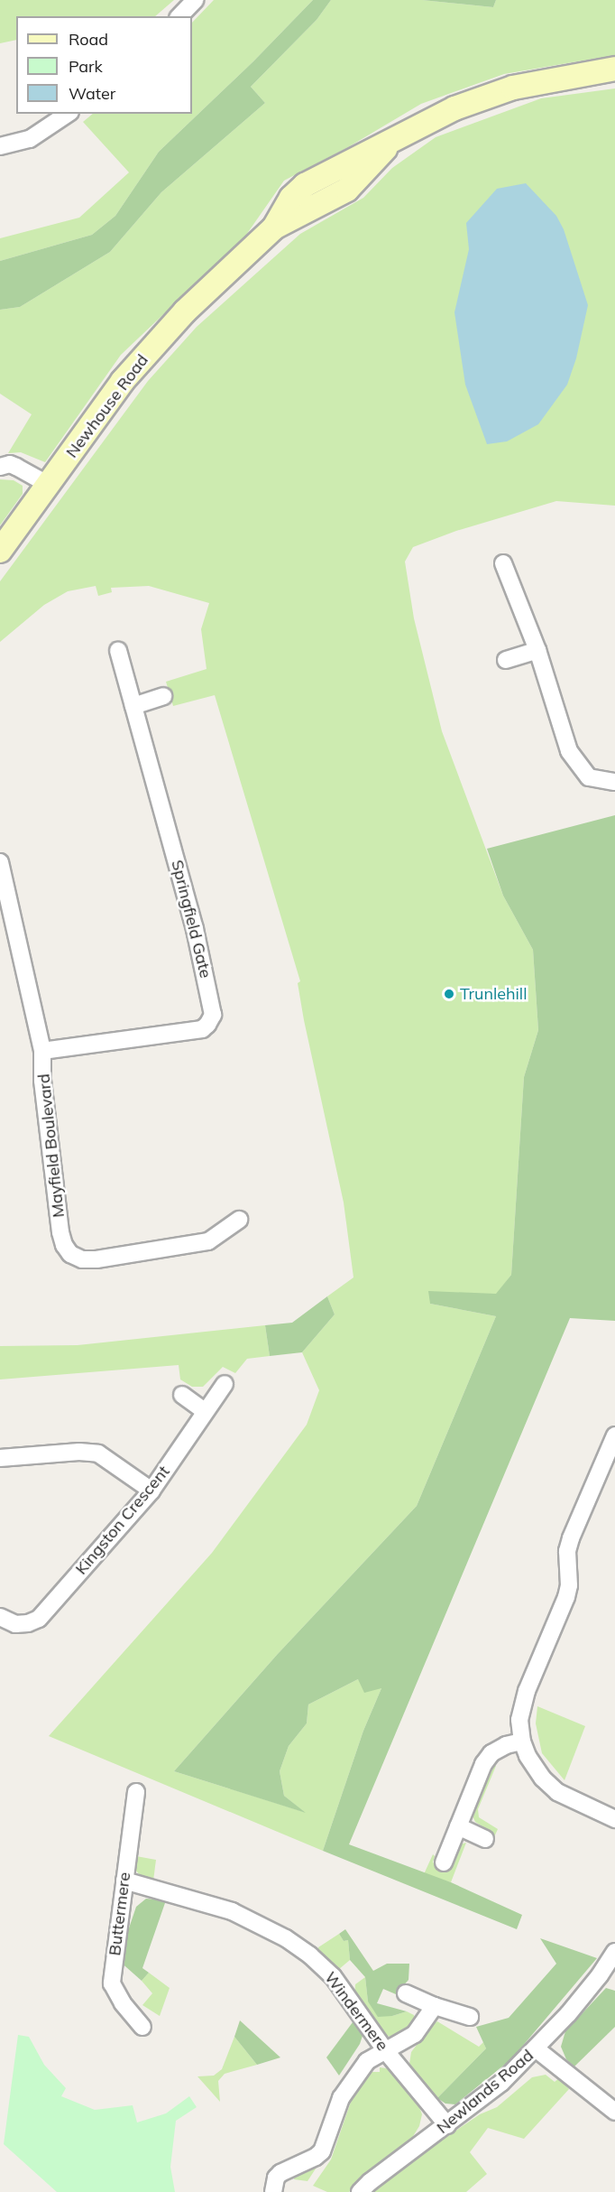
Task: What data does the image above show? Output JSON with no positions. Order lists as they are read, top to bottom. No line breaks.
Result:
{"streets":{"street":["Newhouse Road","Springfield Gate","Mayfield Boulevard","Kingston Crescent","Buttermere","Windermere","Newlands Road"]},"crossings":[["Springfield Gate","Mayfield Boulevard"],["Buttermere","Windermere"],["Windermere","Newlands Road"]],"places":["Trunlehill"],"legend":["Road","Park","Water"]}
